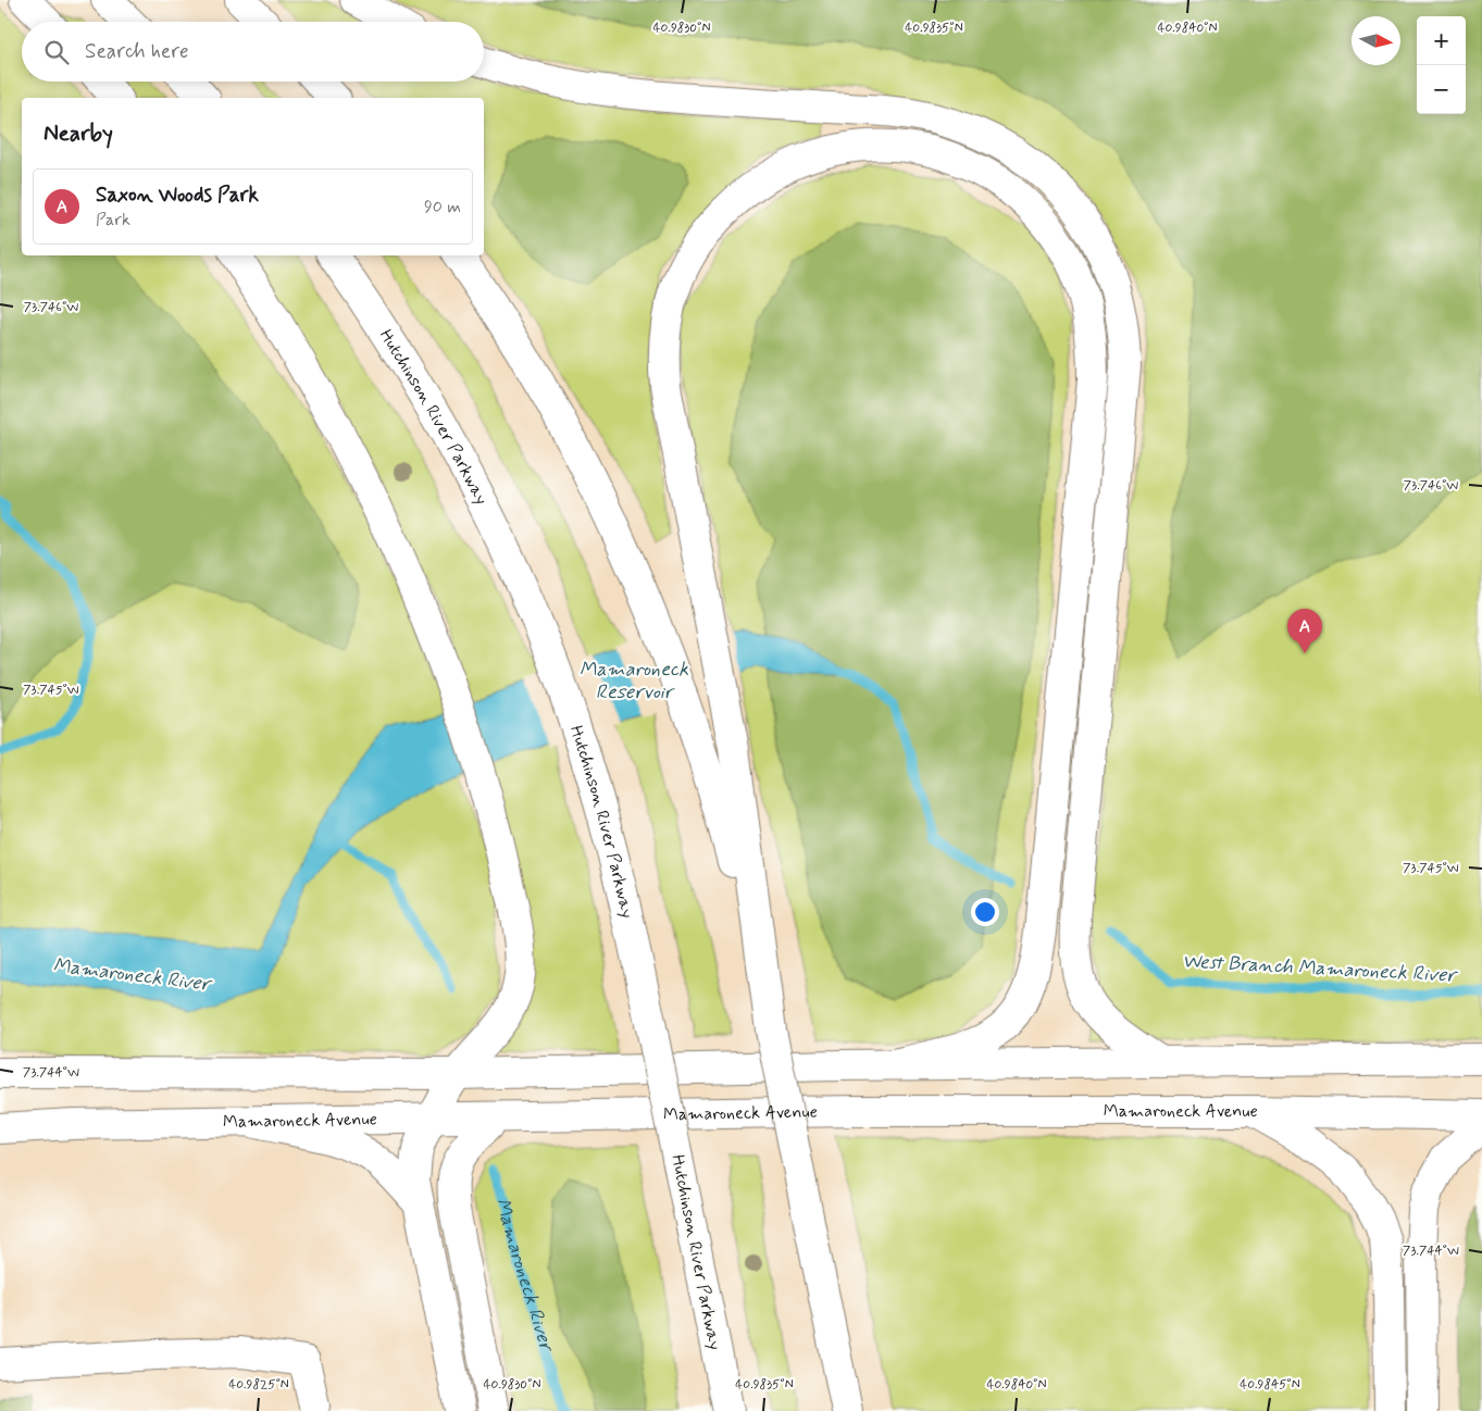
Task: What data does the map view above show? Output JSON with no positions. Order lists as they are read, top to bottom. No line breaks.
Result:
{"streets":{"main road":["Hutchinson River Parkway","Mamaroneck Avenue"]},"water":["Mamaroneck Reservoir","West Branch Mamaroneck River","Mamaroneck River"],"north":"right","page":{"map_buttons":["+","−"],"search":"Search here","heading":"Nearby","list":[{"mark":"A","name":"Saxon Woods Park","note":"Park","value":"90 m"}],"pins":"A"},"coordinates":["40.9830°N","40.9835°N","40.9840°N","73.746°W","73.745°W","73.744°W","40.9825°N","40.9845°N"]}
